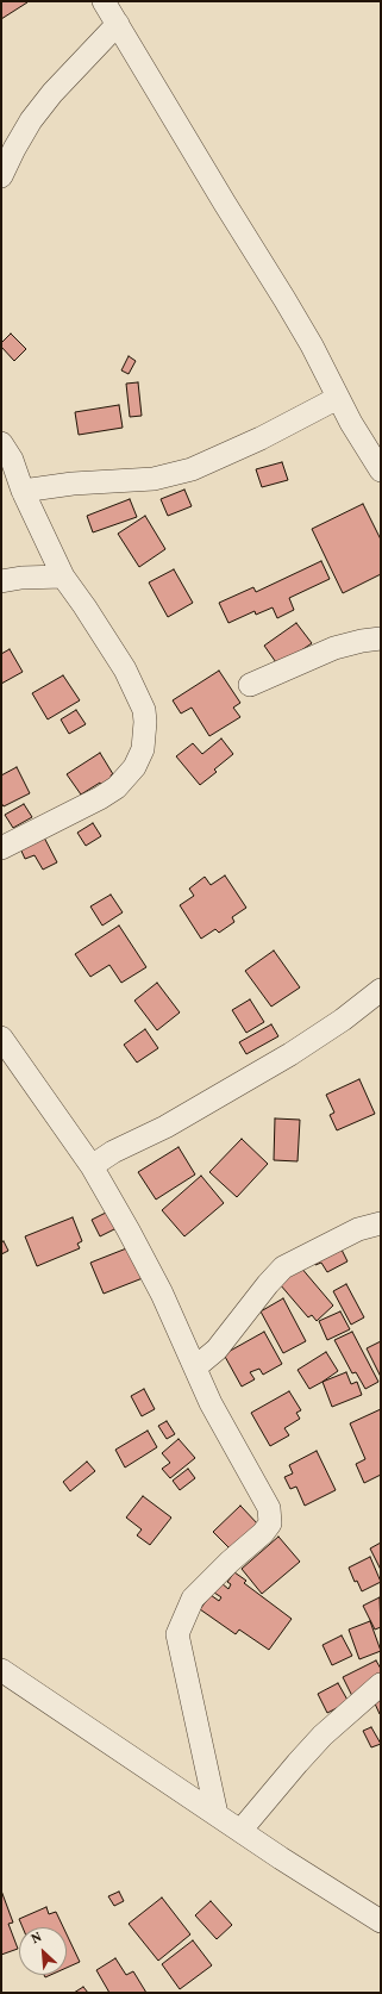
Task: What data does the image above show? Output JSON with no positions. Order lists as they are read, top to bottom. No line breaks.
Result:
{"north":"top left"}
